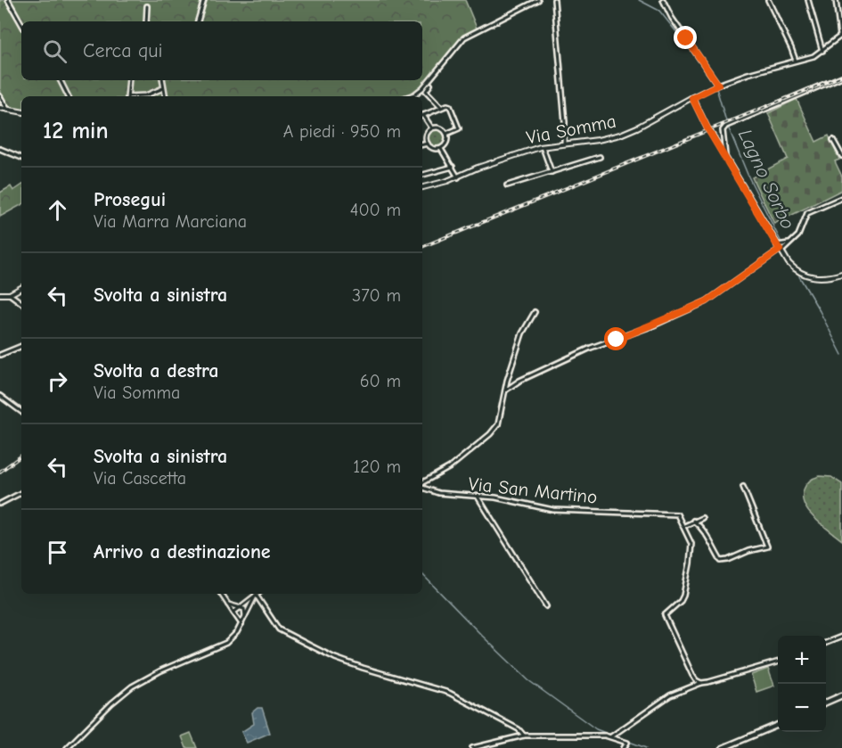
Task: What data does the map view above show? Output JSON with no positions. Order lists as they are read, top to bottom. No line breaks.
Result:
{"streets":{"main road":["Via Somma"],"street":["Via San Martino"]},"water":["Lagno Sorbo"],"page":{"search":"Cerca qui","heading":["12 min","A piedi · 950 m"],"list":[["Prosegui","Via Marra Marciana","400 m"],["Svolta a sinistra","370 m"],["Svolta a destra","Via Somma","60 m"],["Svolta a sinistra","Via Cascetta","120 m"],"Arrivo a destinazione"],"map_buttons":["+","−"]}}
